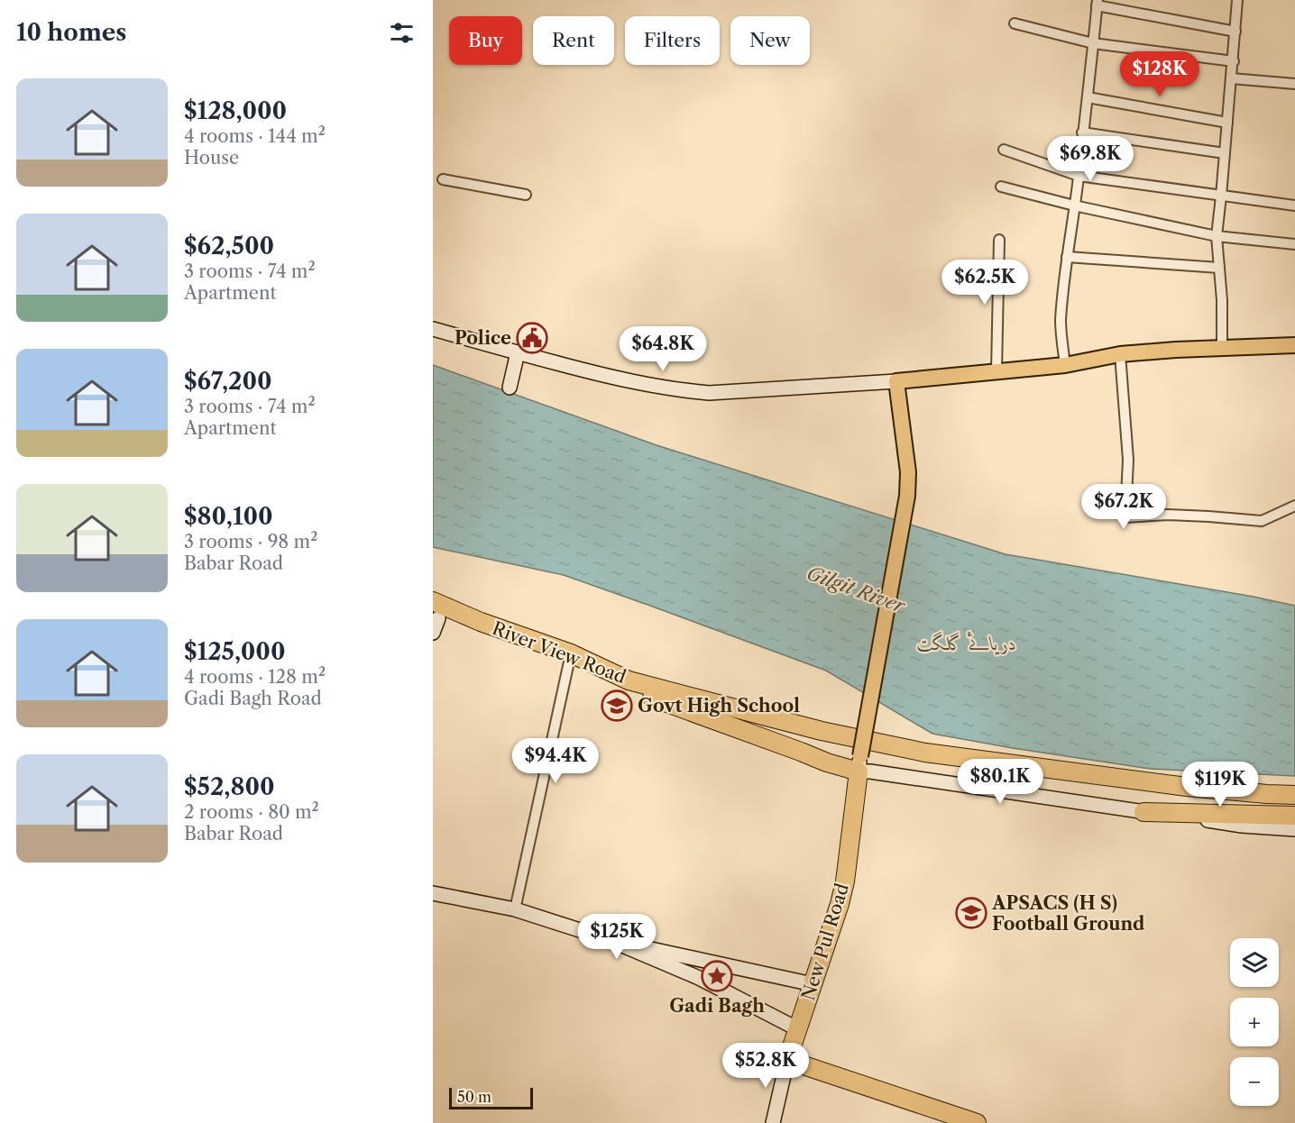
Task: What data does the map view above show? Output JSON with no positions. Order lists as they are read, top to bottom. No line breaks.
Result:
{"streets":{"highway":["River View Road","New Pul Road"]},"water":["Gilgit River","دریائے گلگت"],"places":{"public building":["Police"],"school or university":["Govt High School","APSACS (H S) Football Ground"],"place":["Gadi Bagh"]},"scale_bar":"50 m","page":{"heading":"10 homes","chip":["Buy","Rent","Filters","New"],"price":["$128K","$69.8K","$62.5K","$64.8K","$67.2K","$94.4K","$80.1K","$119K","$125K","$52.8K"],"list":[{"name":"$128,000","note":"4 rooms · 144 m² · House"},{"name":"$62,500","note":"3 rooms · 74 m² · Apartment"},{"name":"$67,200","note":"3 rooms · 74 m² · Apartment"},{"name":"$80,100","note":"3 rooms · 98 m² · Babar Road"},{"name":"$125,000","note":"4 rooms · 128 m² · Gadi Bagh Road"},{"name":"$52,800","note":"2 rooms · 80 m² · Babar Road"}],"map_buttons":["+","−"],"scale":"50 m"}}
